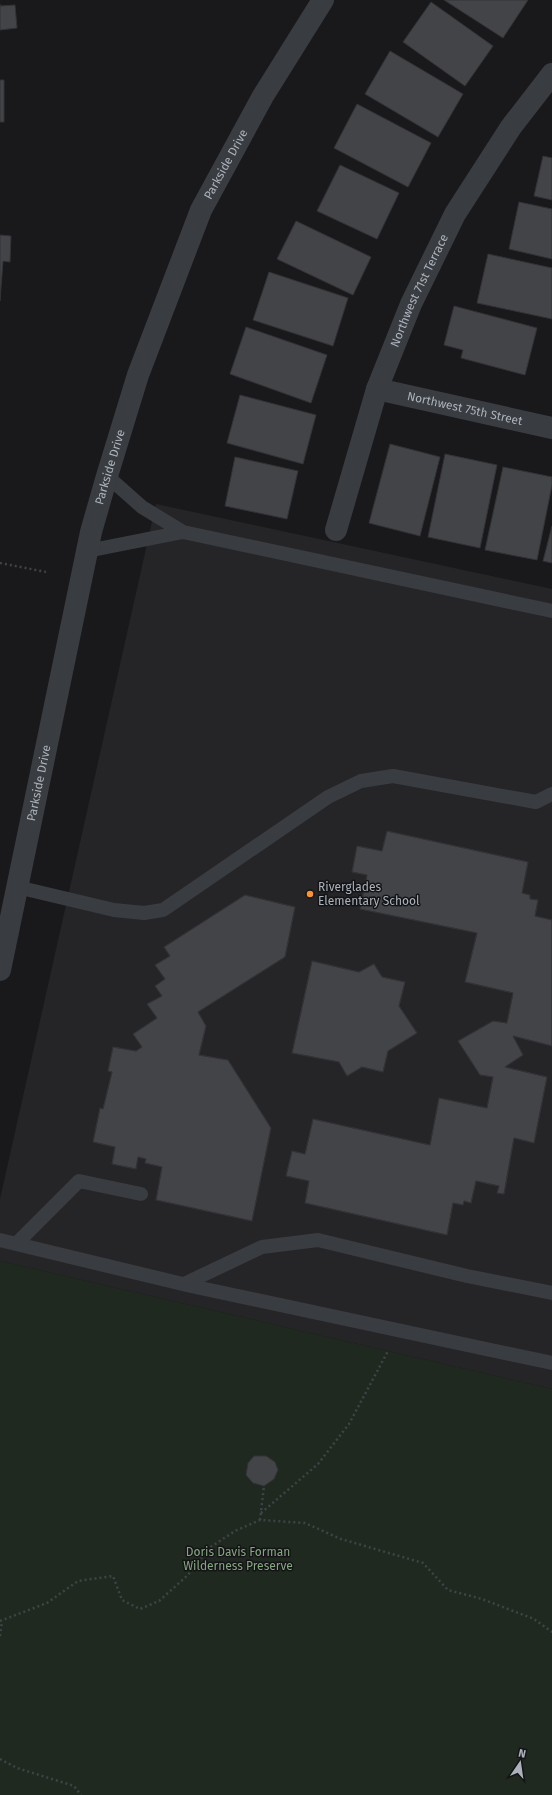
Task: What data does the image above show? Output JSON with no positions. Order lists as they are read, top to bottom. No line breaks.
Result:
{"streets":{"street":["Parkside Drive","Northwest 71st Terrace","Northwest 75th Street"]},"crossings":[["Northwest 71st Terrace","Northwest 75th Street"]],"parks":["Doris Davis Forman Wilderness Preserve"],"places":["Riverglades Elementary School"],"north":"top"}
